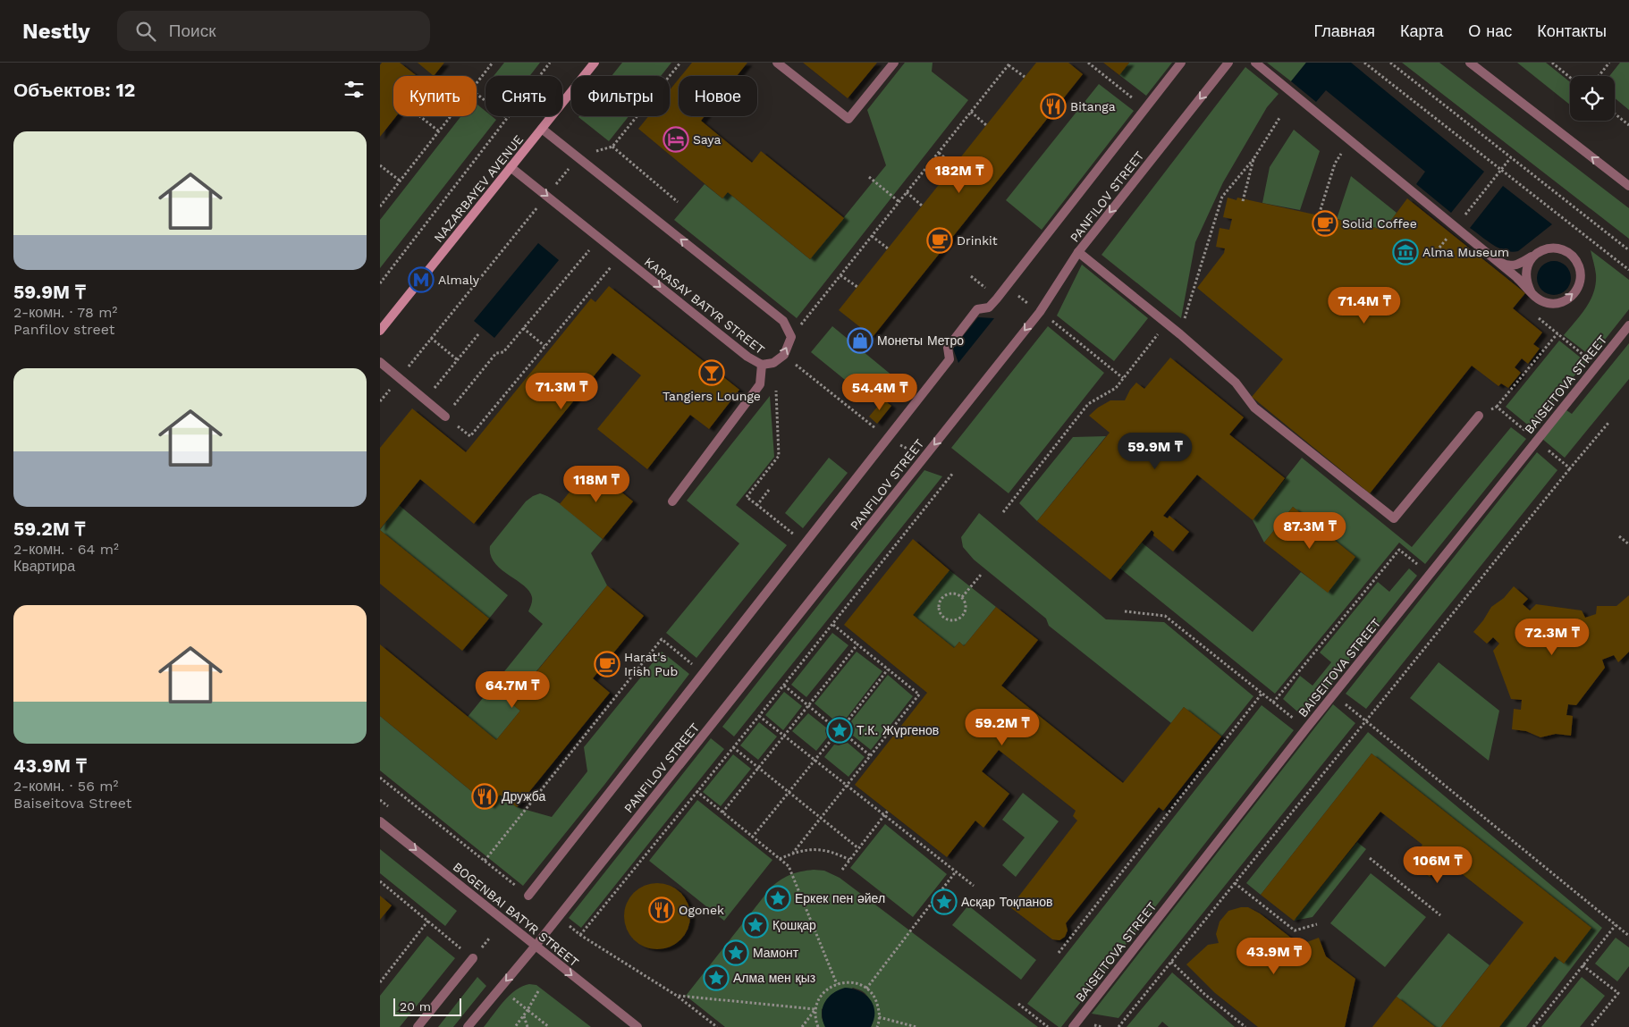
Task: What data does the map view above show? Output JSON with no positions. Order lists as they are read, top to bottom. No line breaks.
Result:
{"streets":{"main road":["NAZARBAYEV AVENUE"],"street":["PANFILOV STREET","KARASAY BATYR STREET","BAISEITOVA STREET","BOGENBAI BATYR STREET"]},"crossings":[["NAZARBAYEV AVENUE","KARASAY BATYR STREET"],["PANFILOV STREET","BOGENBAI BATYR STREET"]],"one_way":["BOGENBAI BATYR STREET"],"places":{"restaurant":["Bitanga","Дружба","Ogonek"],"hotel":["Saya"],"cafe":["Solid Coffee","Drinkit","Harat's Irish Pub"],"museum":["Alma Museum"],"metro station":["Almaly"],"shop":["Монеты Метро"],"bar":["Tangiers Lounge"],"place":["Т.К. Жүргенов","Еркек пен әйел","Асқар Тоқпанов","Қошқар","Мамонт","Алма мен қыз"]},"scale_bar":"20 m","page":{"header":"Nestly","search":"Поиск","nav":["Главная","Карта","О нас","Контакты"],"heading":"Объектов: 12","chip":["Купить","Снять","Фильтры","Новое"],"list":[{"name":"59.9M ₸","note":"2-комн. · 78 m² · Panfilov street"},{"name":"59.2M ₸","note":"2-комн. · 64 m² · Квартира"},{"name":"43.9M ₸","note":"2-комн. · 56 m² · Baiseitova Street"}],"price":["182M ₸","71.4M ₸","71.3M ₸","54.4M ₸","59.9M ₸","118M ₸","87.3M ₸","72.3M ₸","64.7M ₸","59.2M ₸","106M ₸","43.9M ₸"],"scale":"20 m"}}
